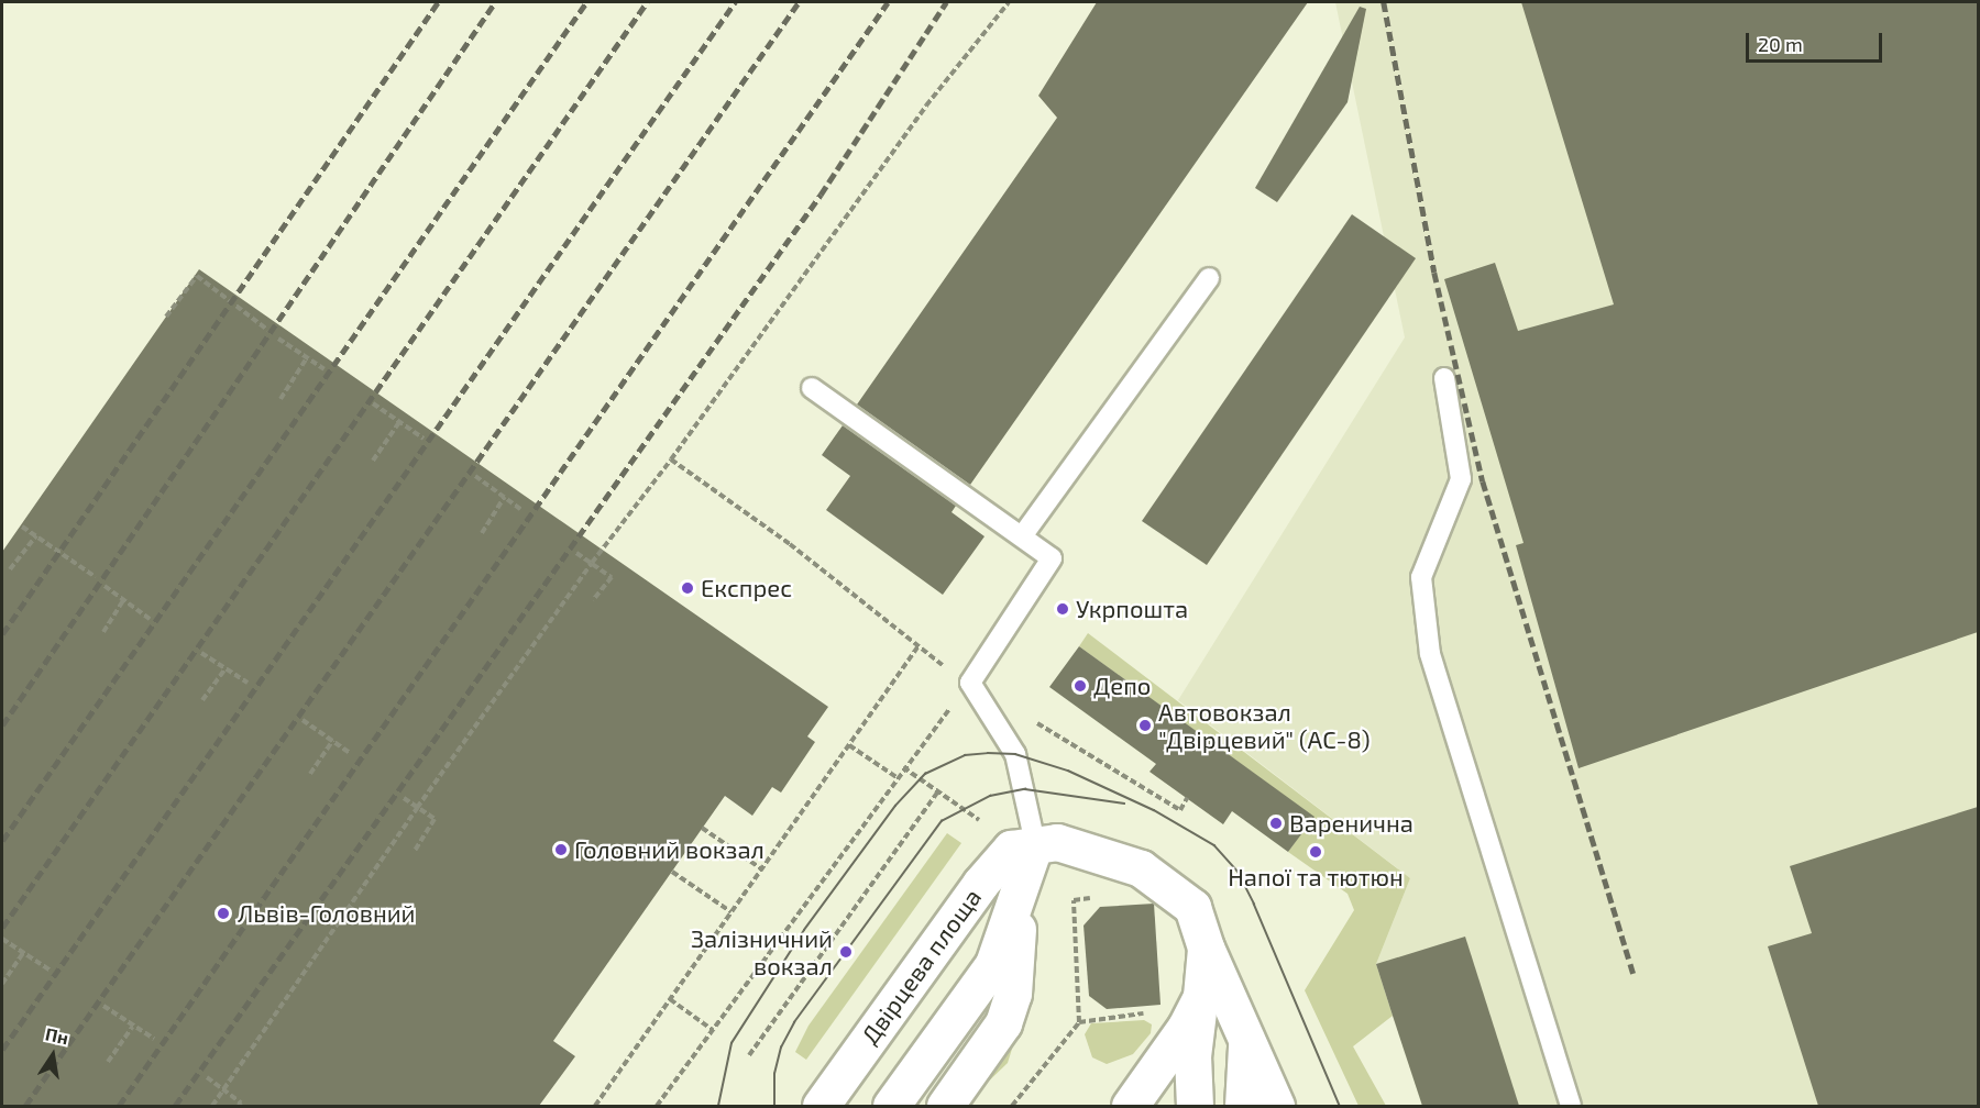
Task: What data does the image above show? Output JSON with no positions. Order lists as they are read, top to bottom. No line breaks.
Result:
{"streets":{"street":["Двірцева площа"]},"places":["Експрес","Укрпошта","Депо","Автовокзал \"Двірцевий\" (АС-8)","Варенична","Головний вокзал","Напої та тютюн","Львів-Головний","Залізничний вокзал"],"scale_bar":"20 m","north":"top"}
